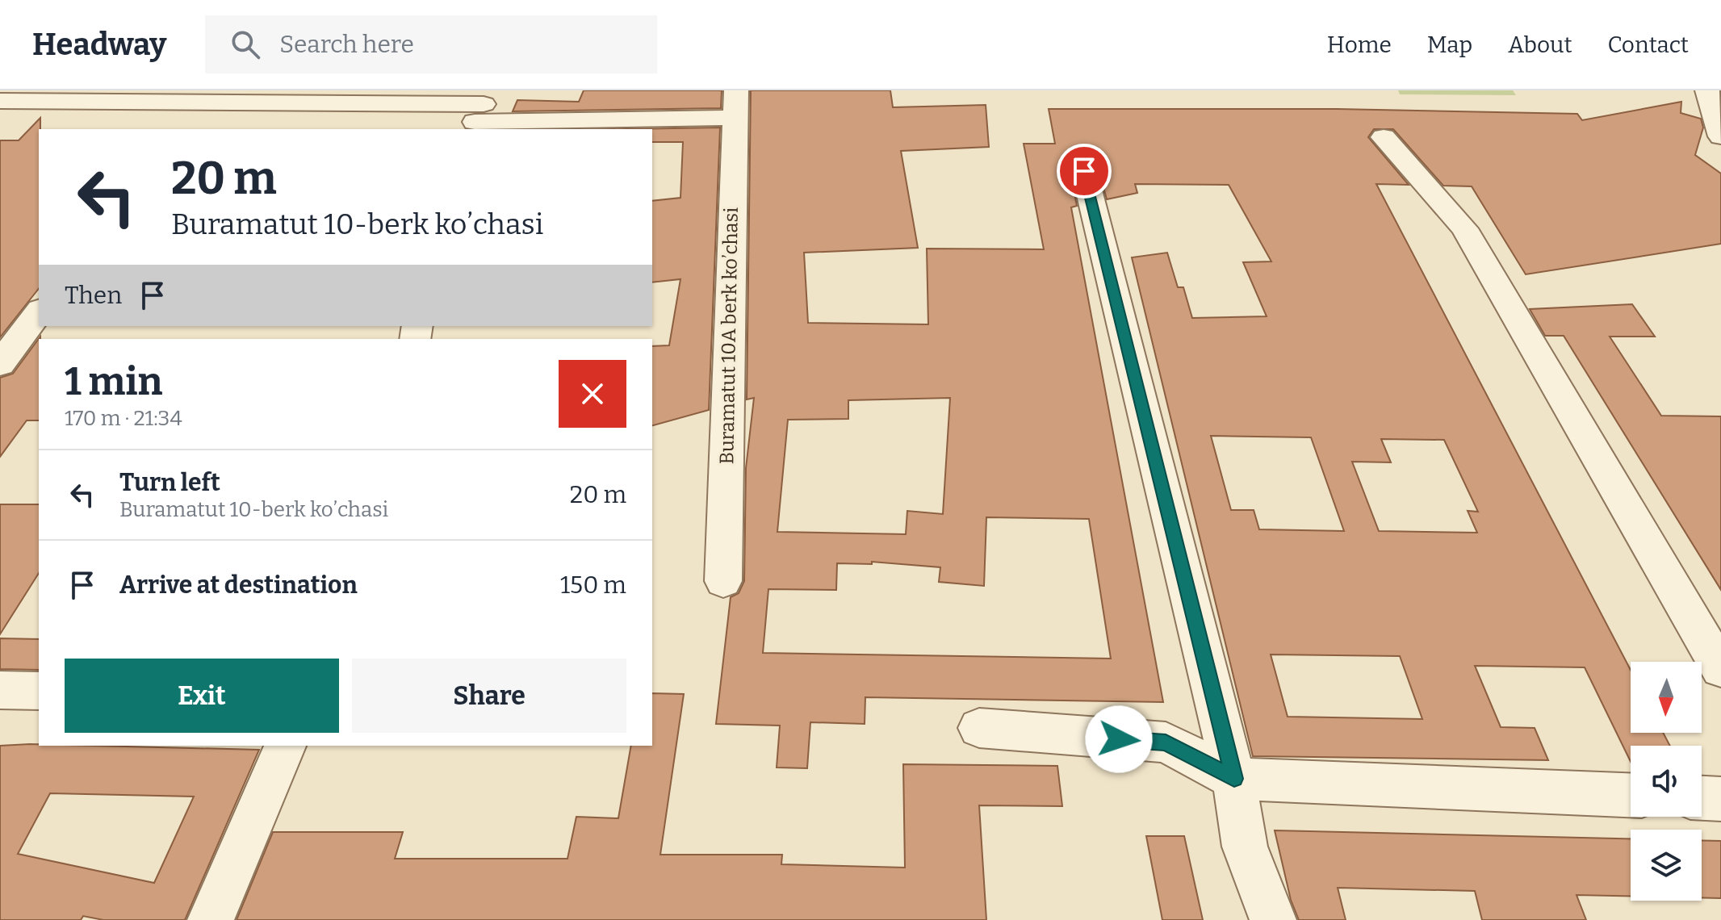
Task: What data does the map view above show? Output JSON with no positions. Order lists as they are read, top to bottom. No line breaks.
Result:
{"streets":{"street":["Buramatut 10А berk koʼchasi"]},"north":"bottom","page":{"header":"Headway","search":"Search here","nav":["Home","Map","About","Contact"],"turn":["20 m","Buramatut 10-berk koʼchasi"],"then":"Then","heading":["1 min","170 m · 21:34"],"list":[{"name":"Turn left","note":"Buramatut 10-berk koʼchasi","value":"20 m"},{"name":"Arrive at destination","value":"150 m"}],"buttons":["Exit","Share"]}}
